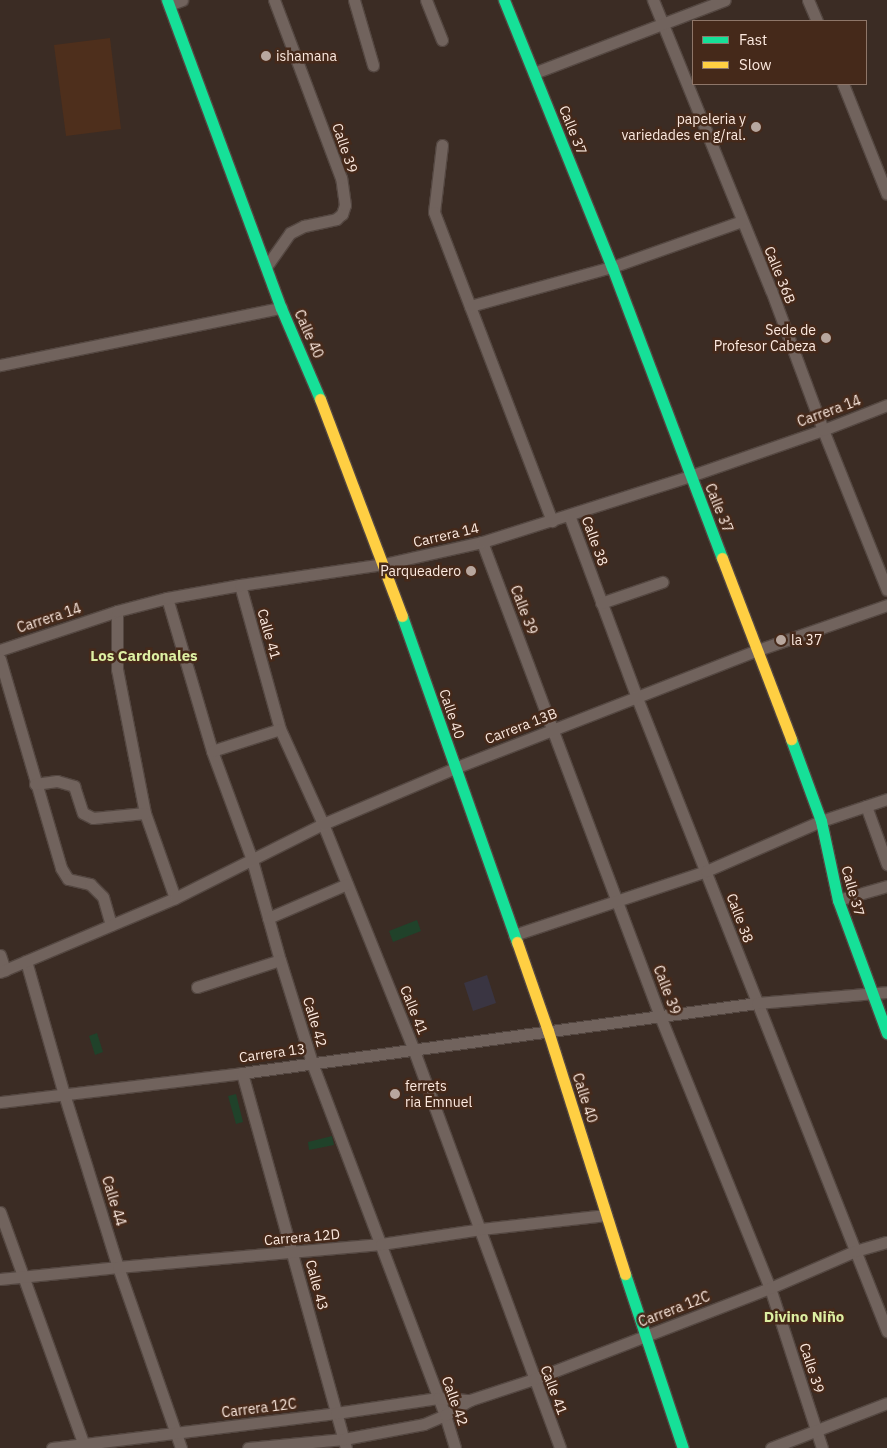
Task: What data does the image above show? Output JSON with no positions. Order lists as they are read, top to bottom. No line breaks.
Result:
{"streets":{"street":["Calle 37","Calle 39","Calle 36B","Calle 40","Carrera 14","Calle 38","Calle 41","Carrera 13B","Calle 42","Carrera 13","Calle 44","Carrera 12D","Calle 43","Carrera 12C"]},"crossings":[["Calle 37","Carrera 14"],["Calle 37","Carrera 13B"],["Calle 37","Carrera 13"],["Calle 39","Calle 40"],["Calle 39","Carrera 14"],["Calle 39","Carrera 13B"],["Calle 39","Carrera 13"],["Calle 39","Carrera 12C"],["Calle 36B","Carrera 14"],["Calle 40","Carrera 14"],["Calle 40","Carrera 13B"],["Calle 40","Carrera 13"],["Calle 40","Carrera 12D"],["Calle 40","Carrera 12C"],["Carrera 14","Calle 38"],["Carrera 14","Calle 41"],["Carrera 14","Calle 42"],["Calle 38","Carrera 13B"],["Calle 38","Carrera 13"],["Calle 38","Carrera 12C"],["Calle 41","Carrera 13B"],["Calle 41","Carrera 13"],["Calle 41","Carrera 12D"],["Calle 41","Carrera 12C"],["Carrera 13B","Calle 42"],["Calle 42","Carrera 13"],["Calle 42","Carrera 12D"],["Calle 42","Carrera 12C"],["Carrera 13","Calle 44"],["Carrera 13","Calle 43"],["Calle 44","Carrera 12D"],["Calle 44","Carrera 12C"],["Carrera 12D","Calle 43"],["Calle 43","Carrera 12C"]],"districts":["Los Cardonales","Divino Niño"],"places":["ishamana","papeleria y variedades en g/ral.","Sede de Profesor Cabeza","Parqueadero","la 37","ferrets ria Emnuel"],"legend":["Fast","Slow"]}
